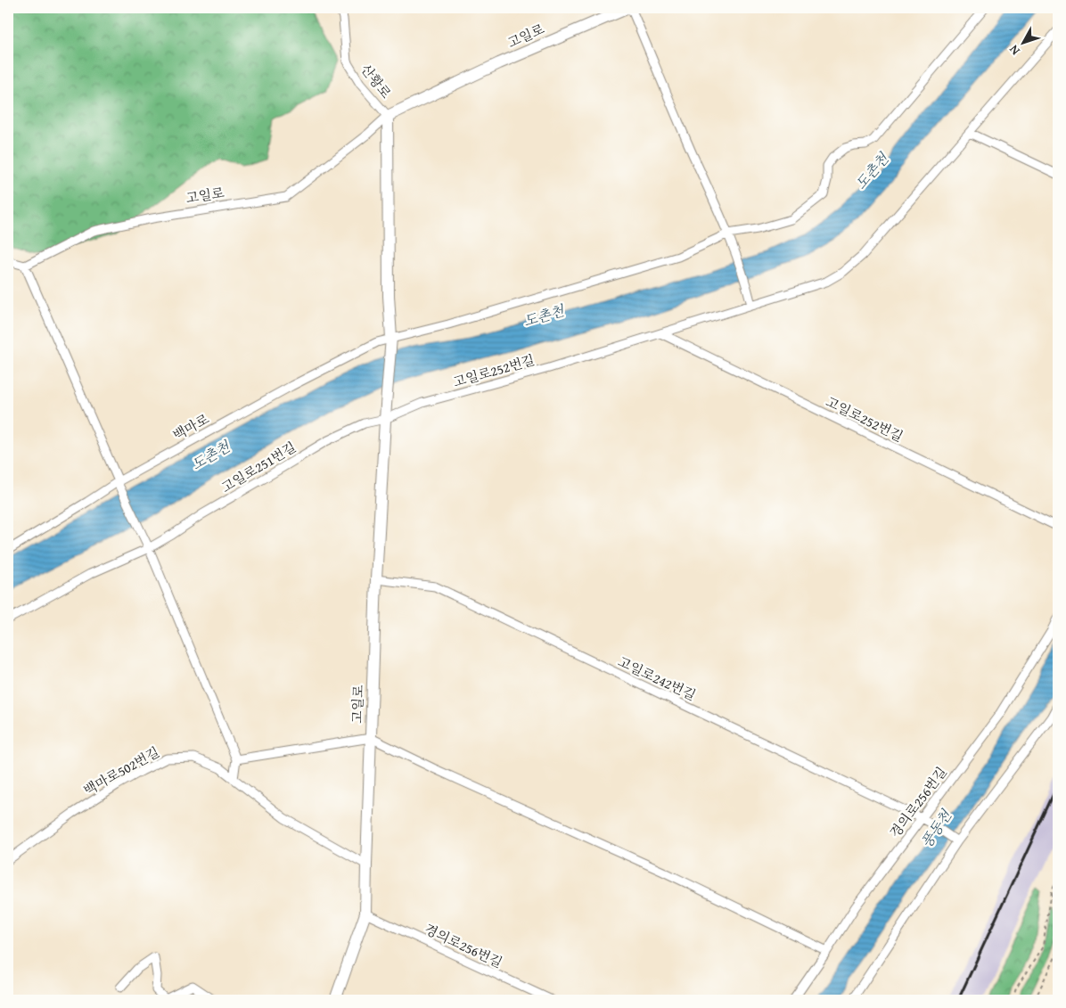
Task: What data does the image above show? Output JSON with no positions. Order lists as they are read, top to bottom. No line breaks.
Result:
{"streets":{"street":["고일로","산황로","고일로252번길","백마로","고일로251번길","고일로242번길","백마로502번길","경의로256번길"]},"crossings":[["고일로","산황로"],["고일로","고일로252번길"],["고일로","백마로"],["고일로","고일로251번길"],["고일로","고일로242번길"],["고일로","백마로502번길"],["고일로","경의로256번길"],["고일로252번길","고일로251번길"],["고일로242번길","경의로256번길"]],"water":["도촌천","풍동천"],"north":"bottom left"}
